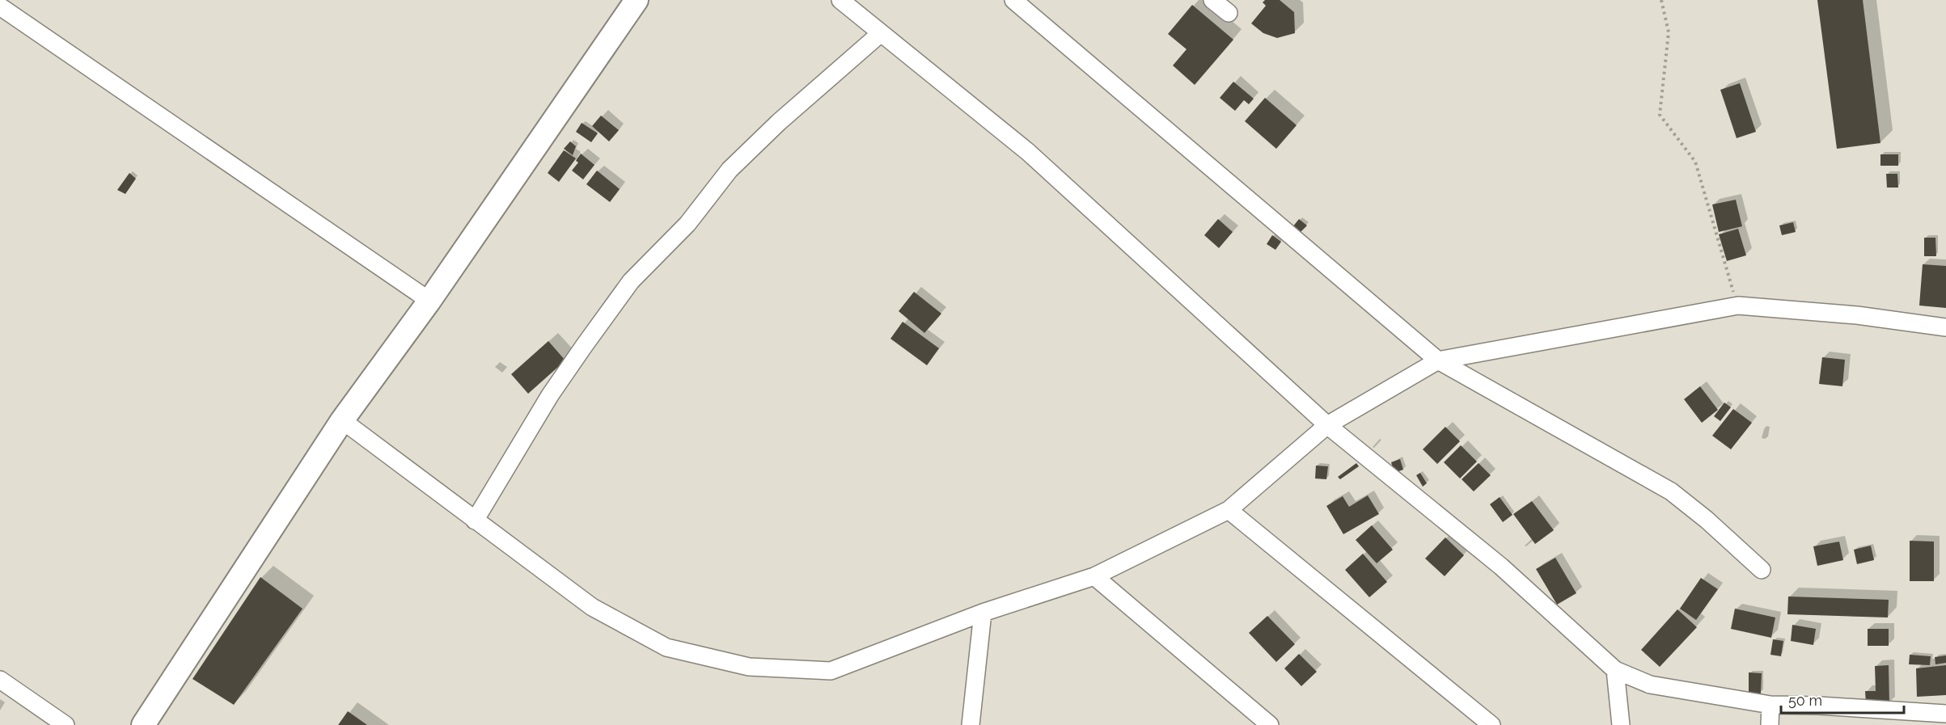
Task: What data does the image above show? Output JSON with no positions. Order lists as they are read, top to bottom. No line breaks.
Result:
{"scale_bar":"50 m"}
